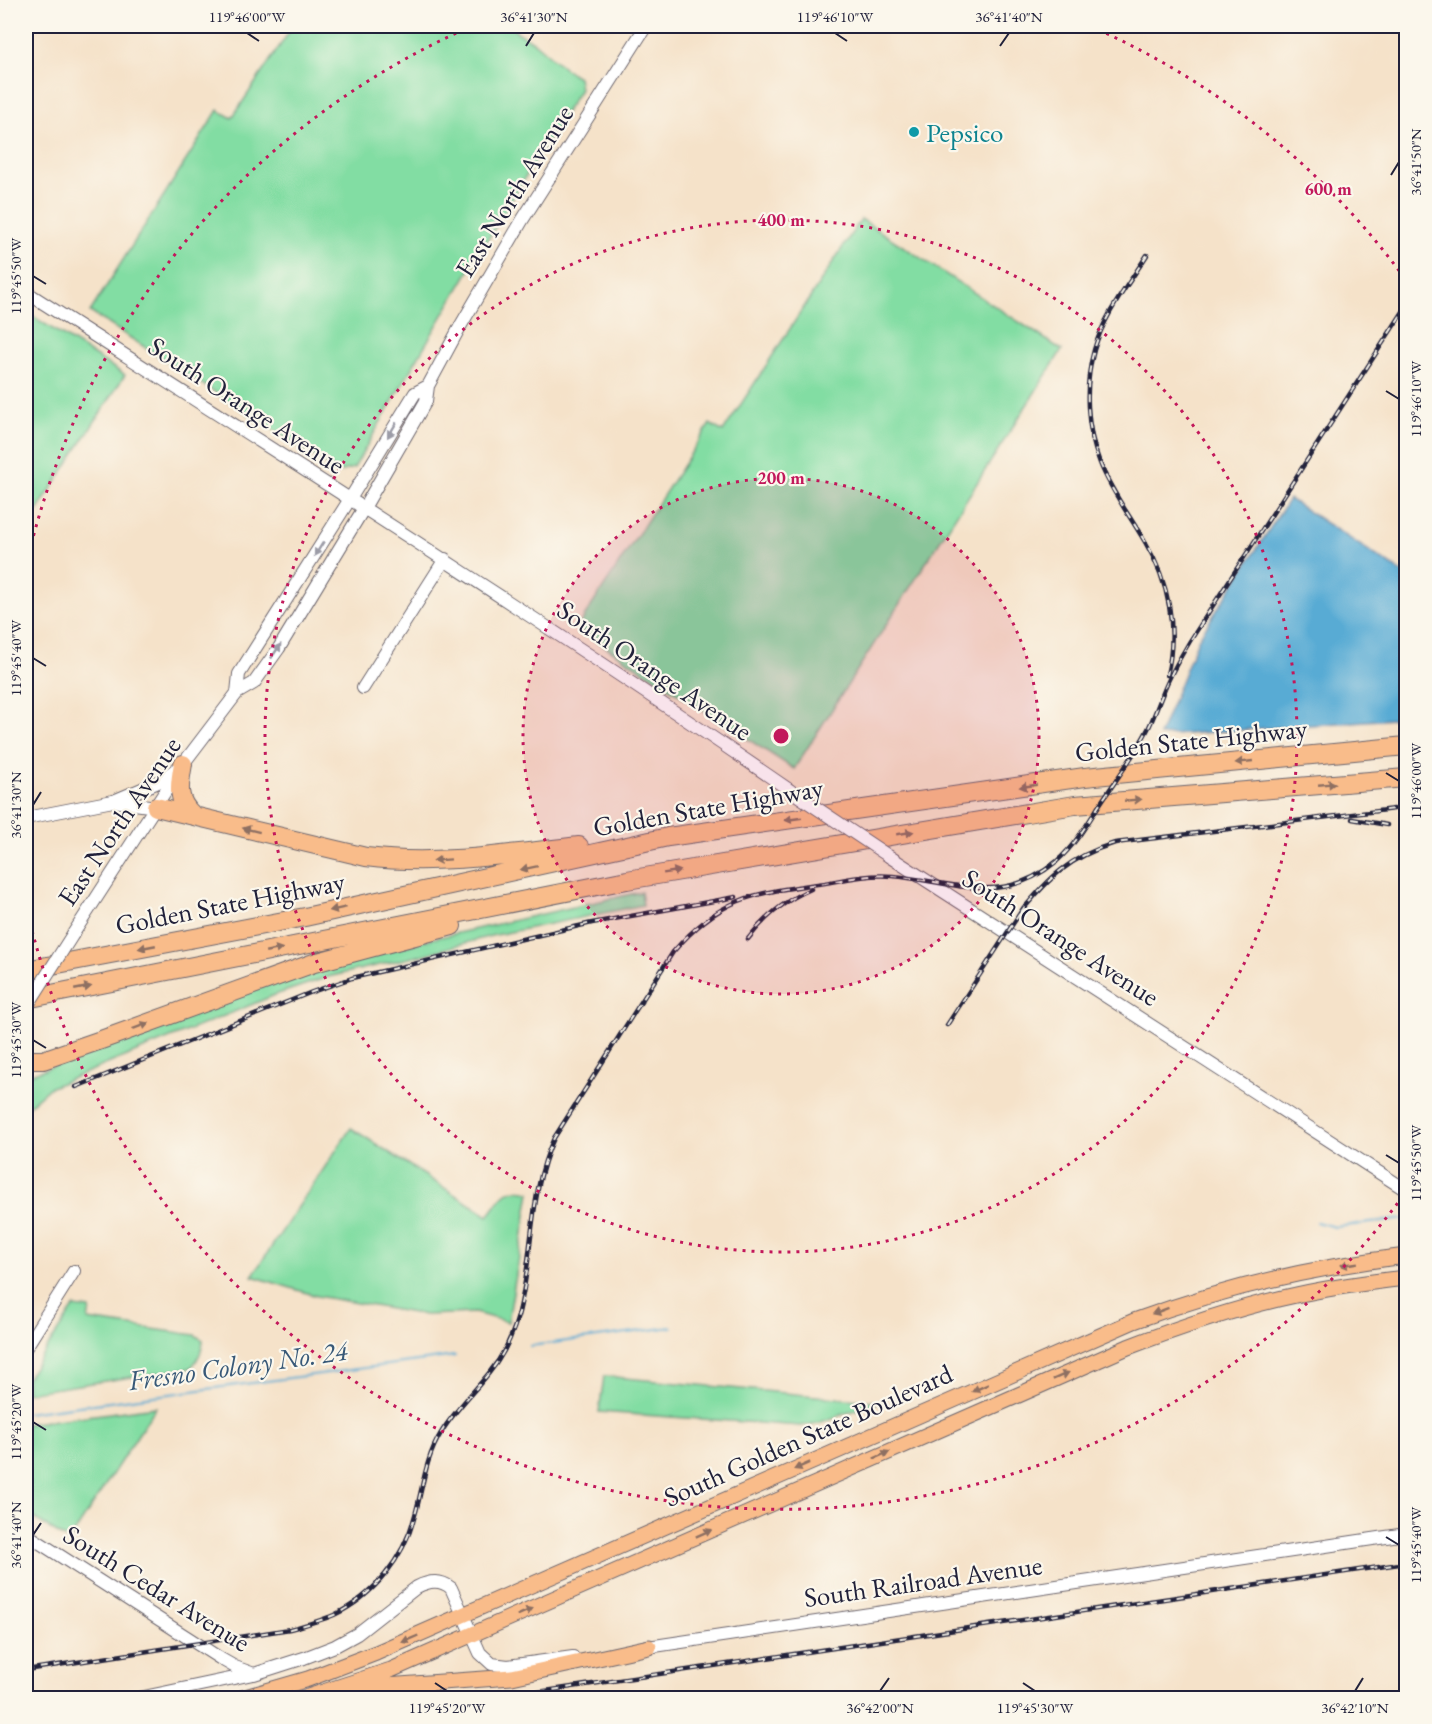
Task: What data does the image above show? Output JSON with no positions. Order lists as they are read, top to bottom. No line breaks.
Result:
{"streets":{"highway":["Golden State Highway"],"main road":["South Golden State Boulevard"],"street":["East North Avenue","South Orange Avenue","South Railroad Avenue","South Cedar Avenue"]},"crossings":[["East North Avenue","South Orange Avenue"],["South Golden State Boulevard","South Railroad Avenue"],["South Golden State Boulevard","South Cedar Avenue"],["South Railroad Avenue","South Cedar Avenue"]],"water":["Fresno Colony No. 24"],"places":["Pepsico"],"coordinates":["119°46'00\"W","36°41'30\"N","119°46'10\"W","36°41'40\"N","36°41'50\"N","119°45'50\"W","119°45'40\"W","119°45'30\"W","119°45'20\"W","36°42'00\"N","36°42'10\"N"],"rings":["600 m","400 m","200 m"]}
